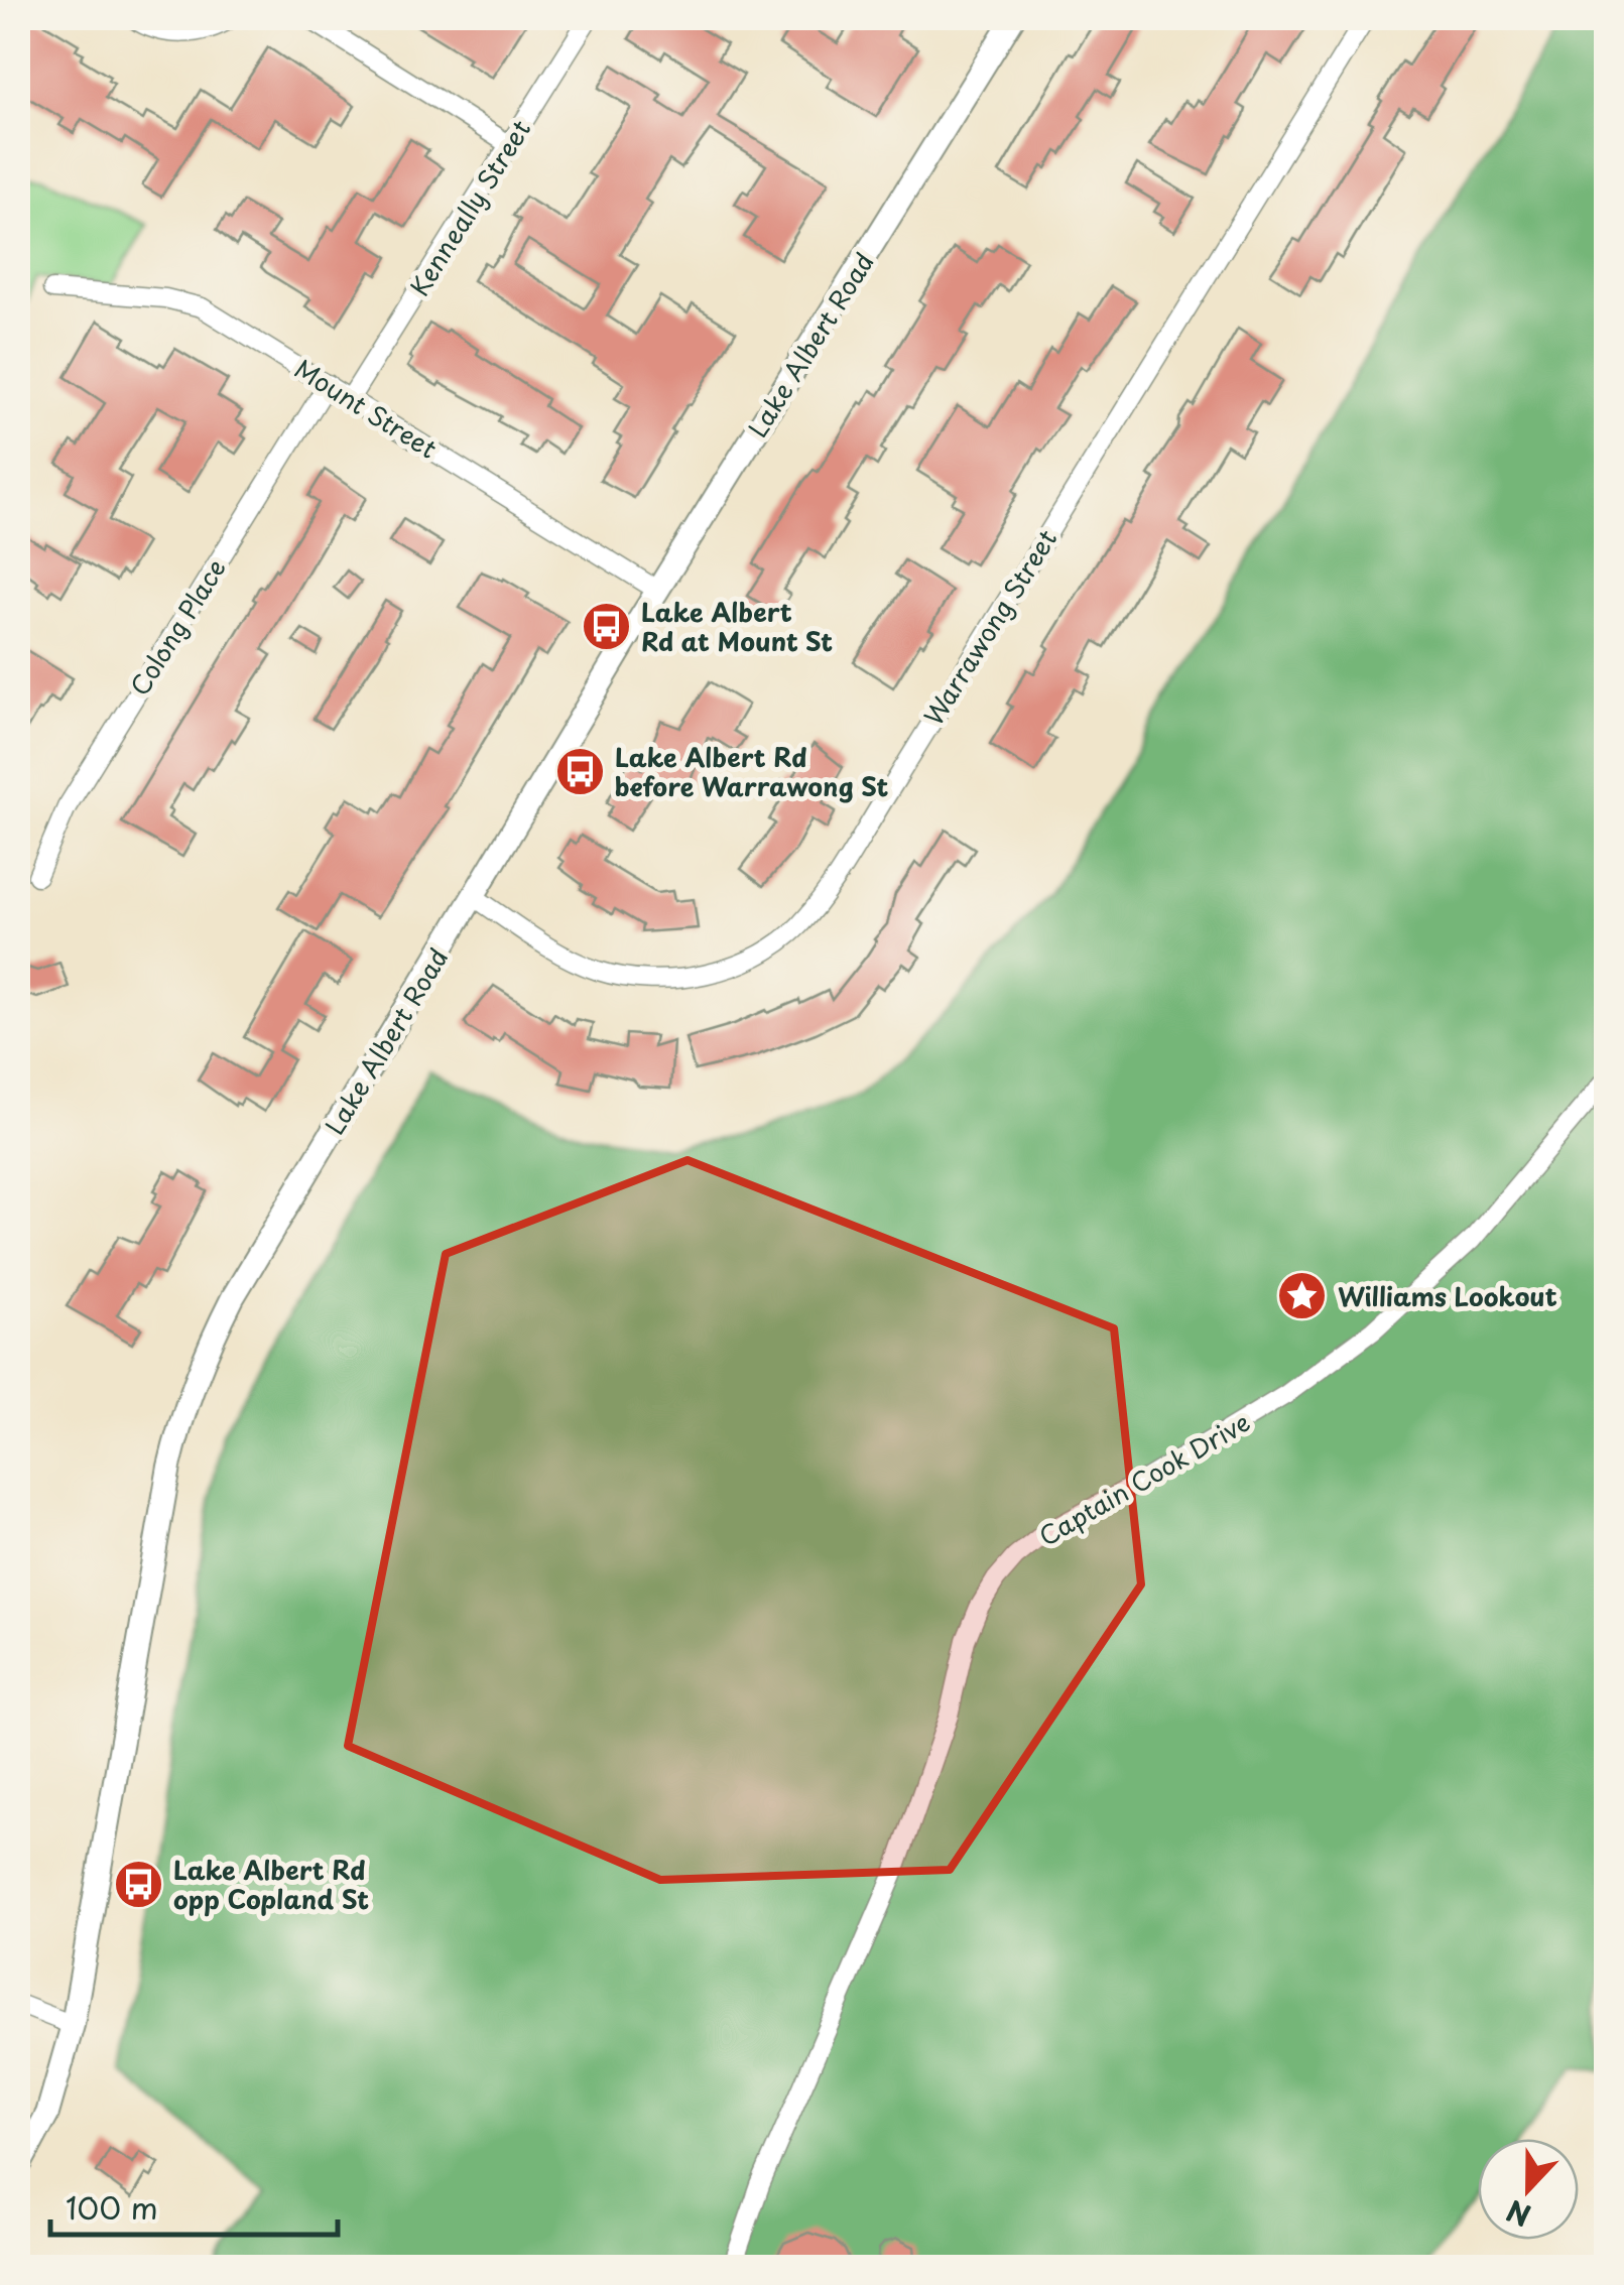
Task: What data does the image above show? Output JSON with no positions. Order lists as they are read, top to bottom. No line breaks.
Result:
{"streets":{"main road":["Lake Albert Road"],"street":["Kenneally Street","Mount Street","Colong Place","Warrawong Street","Captain Cook Drive"]},"crossings":[["Kenneally Street","Mount Street"],["Lake Albert Road","Mount Street"],["Lake Albert Road","Warrawong Street"],["Mount Street","Colong Place"]],"places":{"bus stop":["Lake Albert Rd at Mount St","Lake Albert Rd before Warrawong St","Lake Albert Rd opp Copland St"],"place":["Williams Lookout"]},"scale_bar":"100 m","north":"bottom"}
